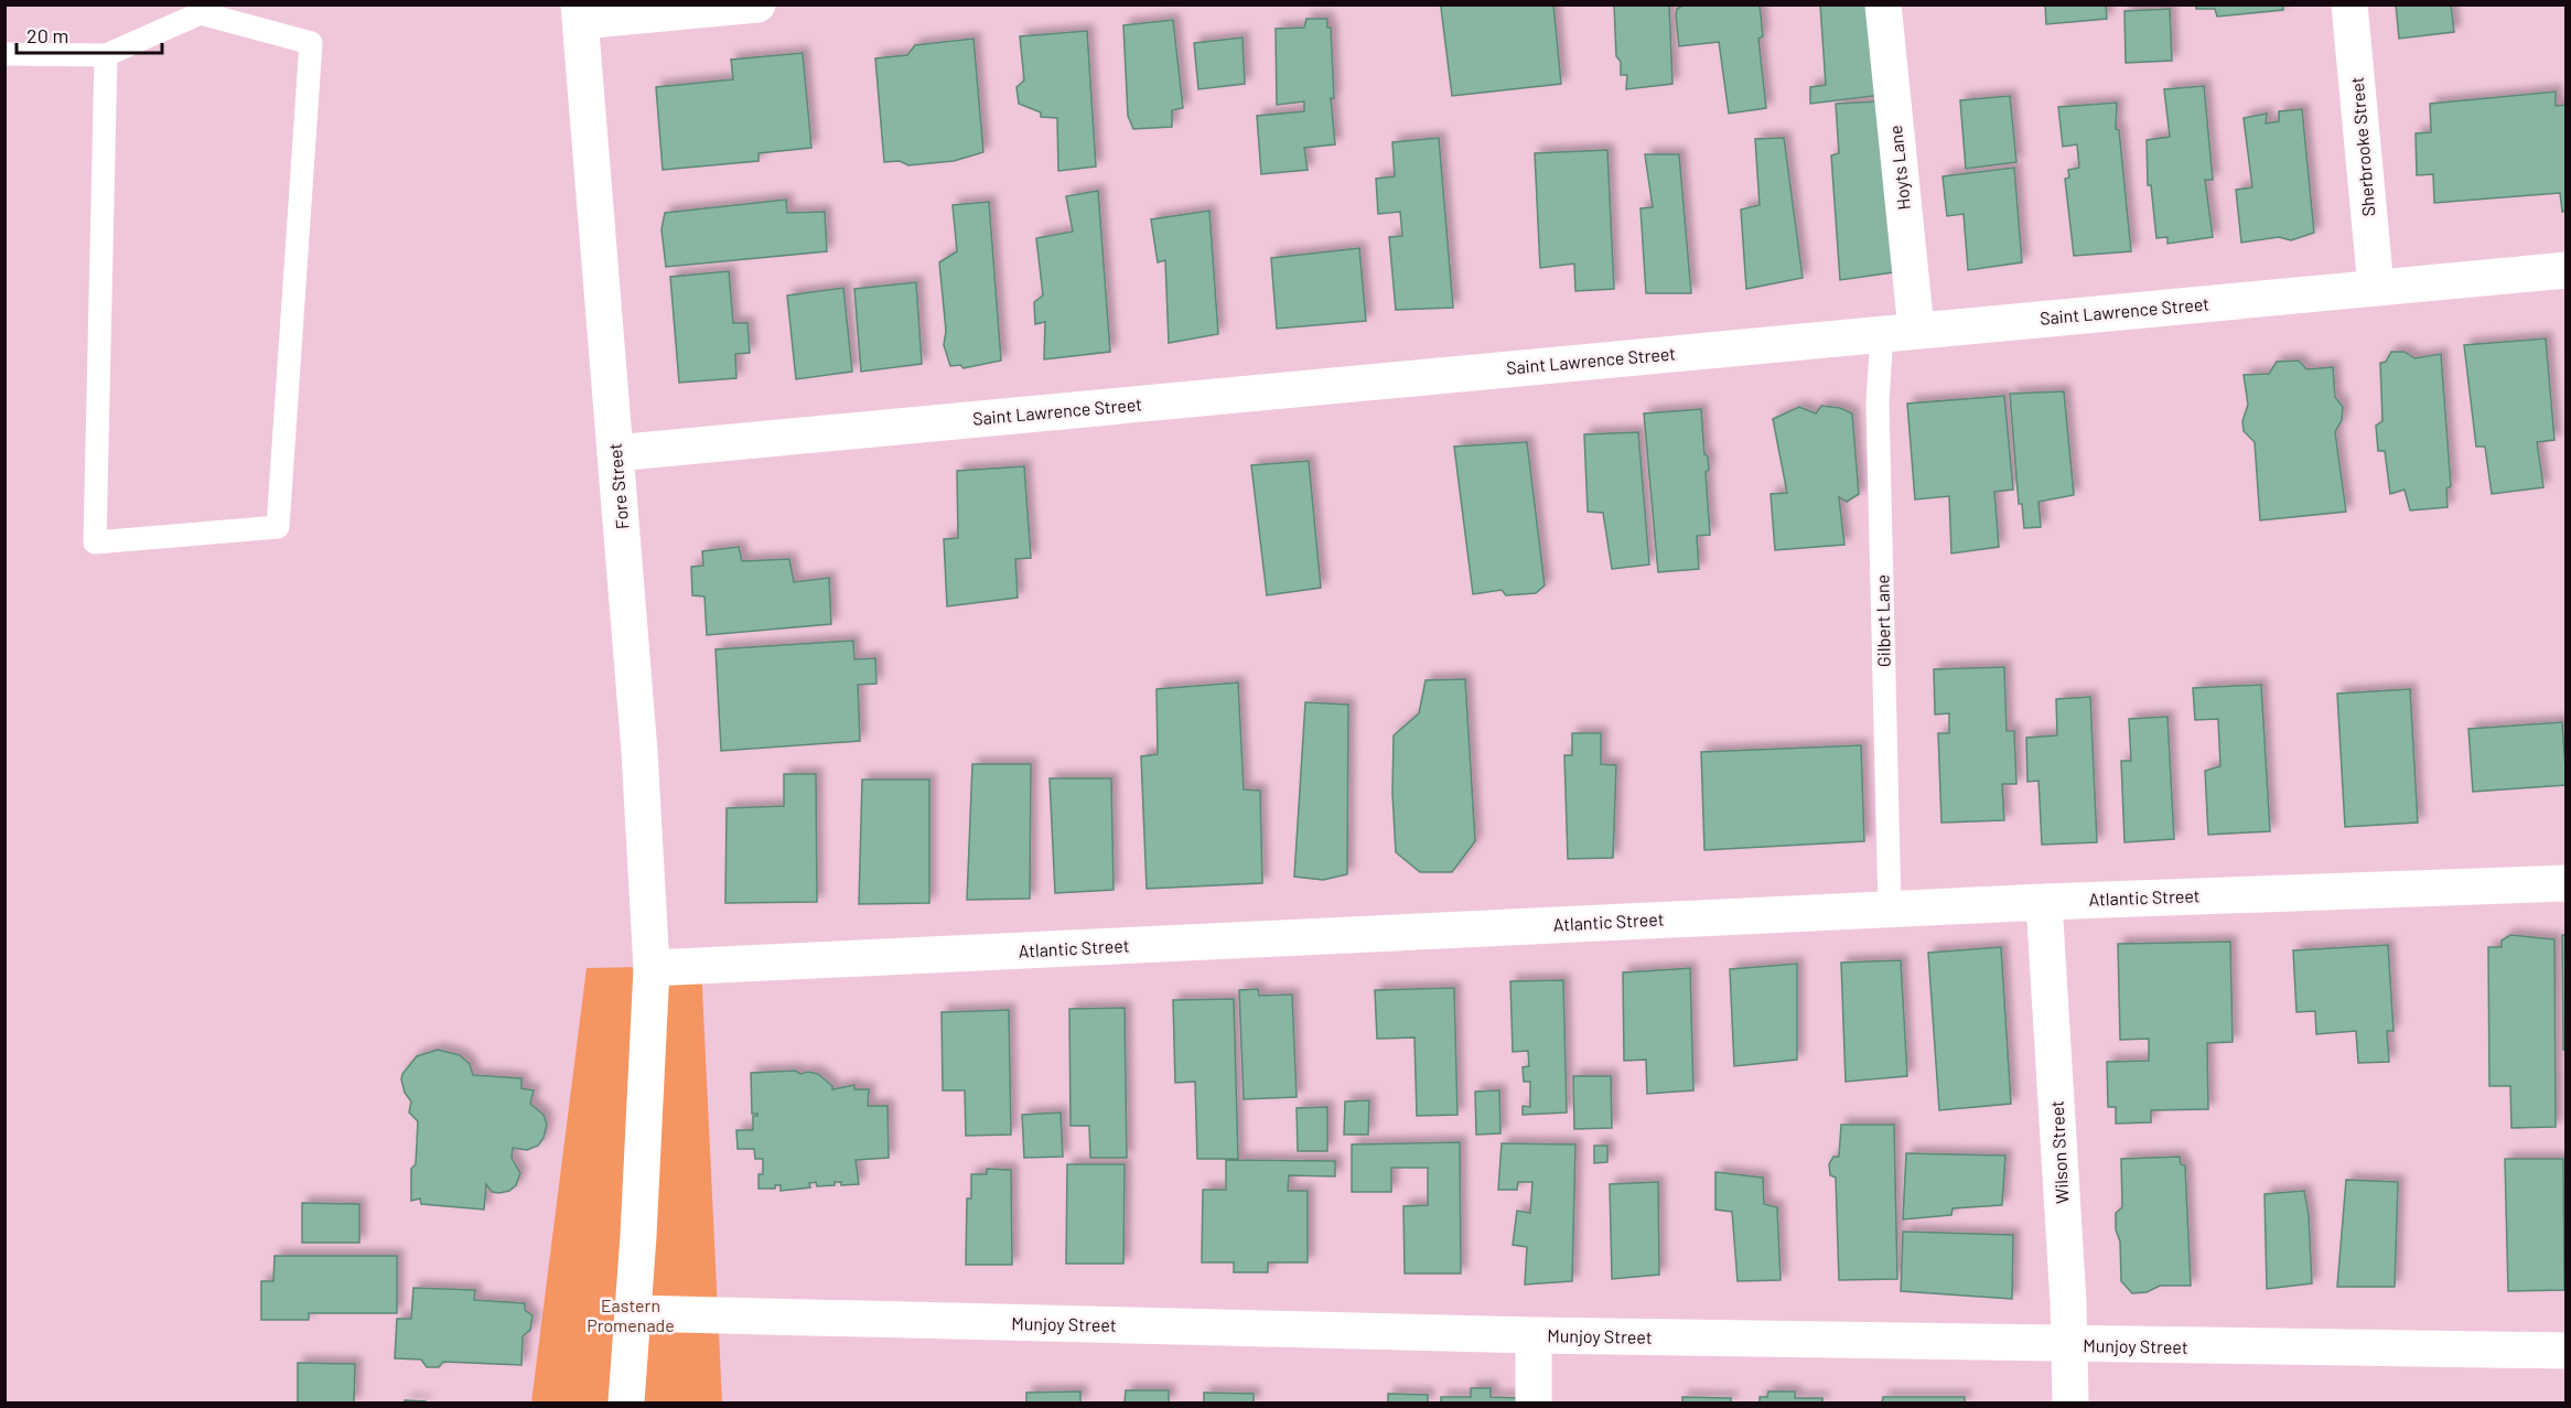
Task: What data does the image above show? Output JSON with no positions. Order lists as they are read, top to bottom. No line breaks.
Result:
{"streets":{"street":["Sherbrooke Street","Hoyts Lane","Saint Lawrence Street","Fore Street","Atlantic Street","Wilson Street","Munjoy Street"],"lane":["Gilbert Lane"]},"crossings":[["Sherbrooke Street","Saint Lawrence Street"],["Hoyts Lane","Saint Lawrence Street"],["Hoyts Lane","Gilbert Lane"],["Saint Lawrence Street","Fore Street"],["Saint Lawrence Street","Gilbert Lane"],["Fore Street","Atlantic Street"],["Gilbert Lane","Atlantic Street"],["Atlantic Street","Wilson Street"],["Wilson Street","Munjoy Street"]],"parks":["Eastern Promenade"],"scale_bar":"20 m"}
